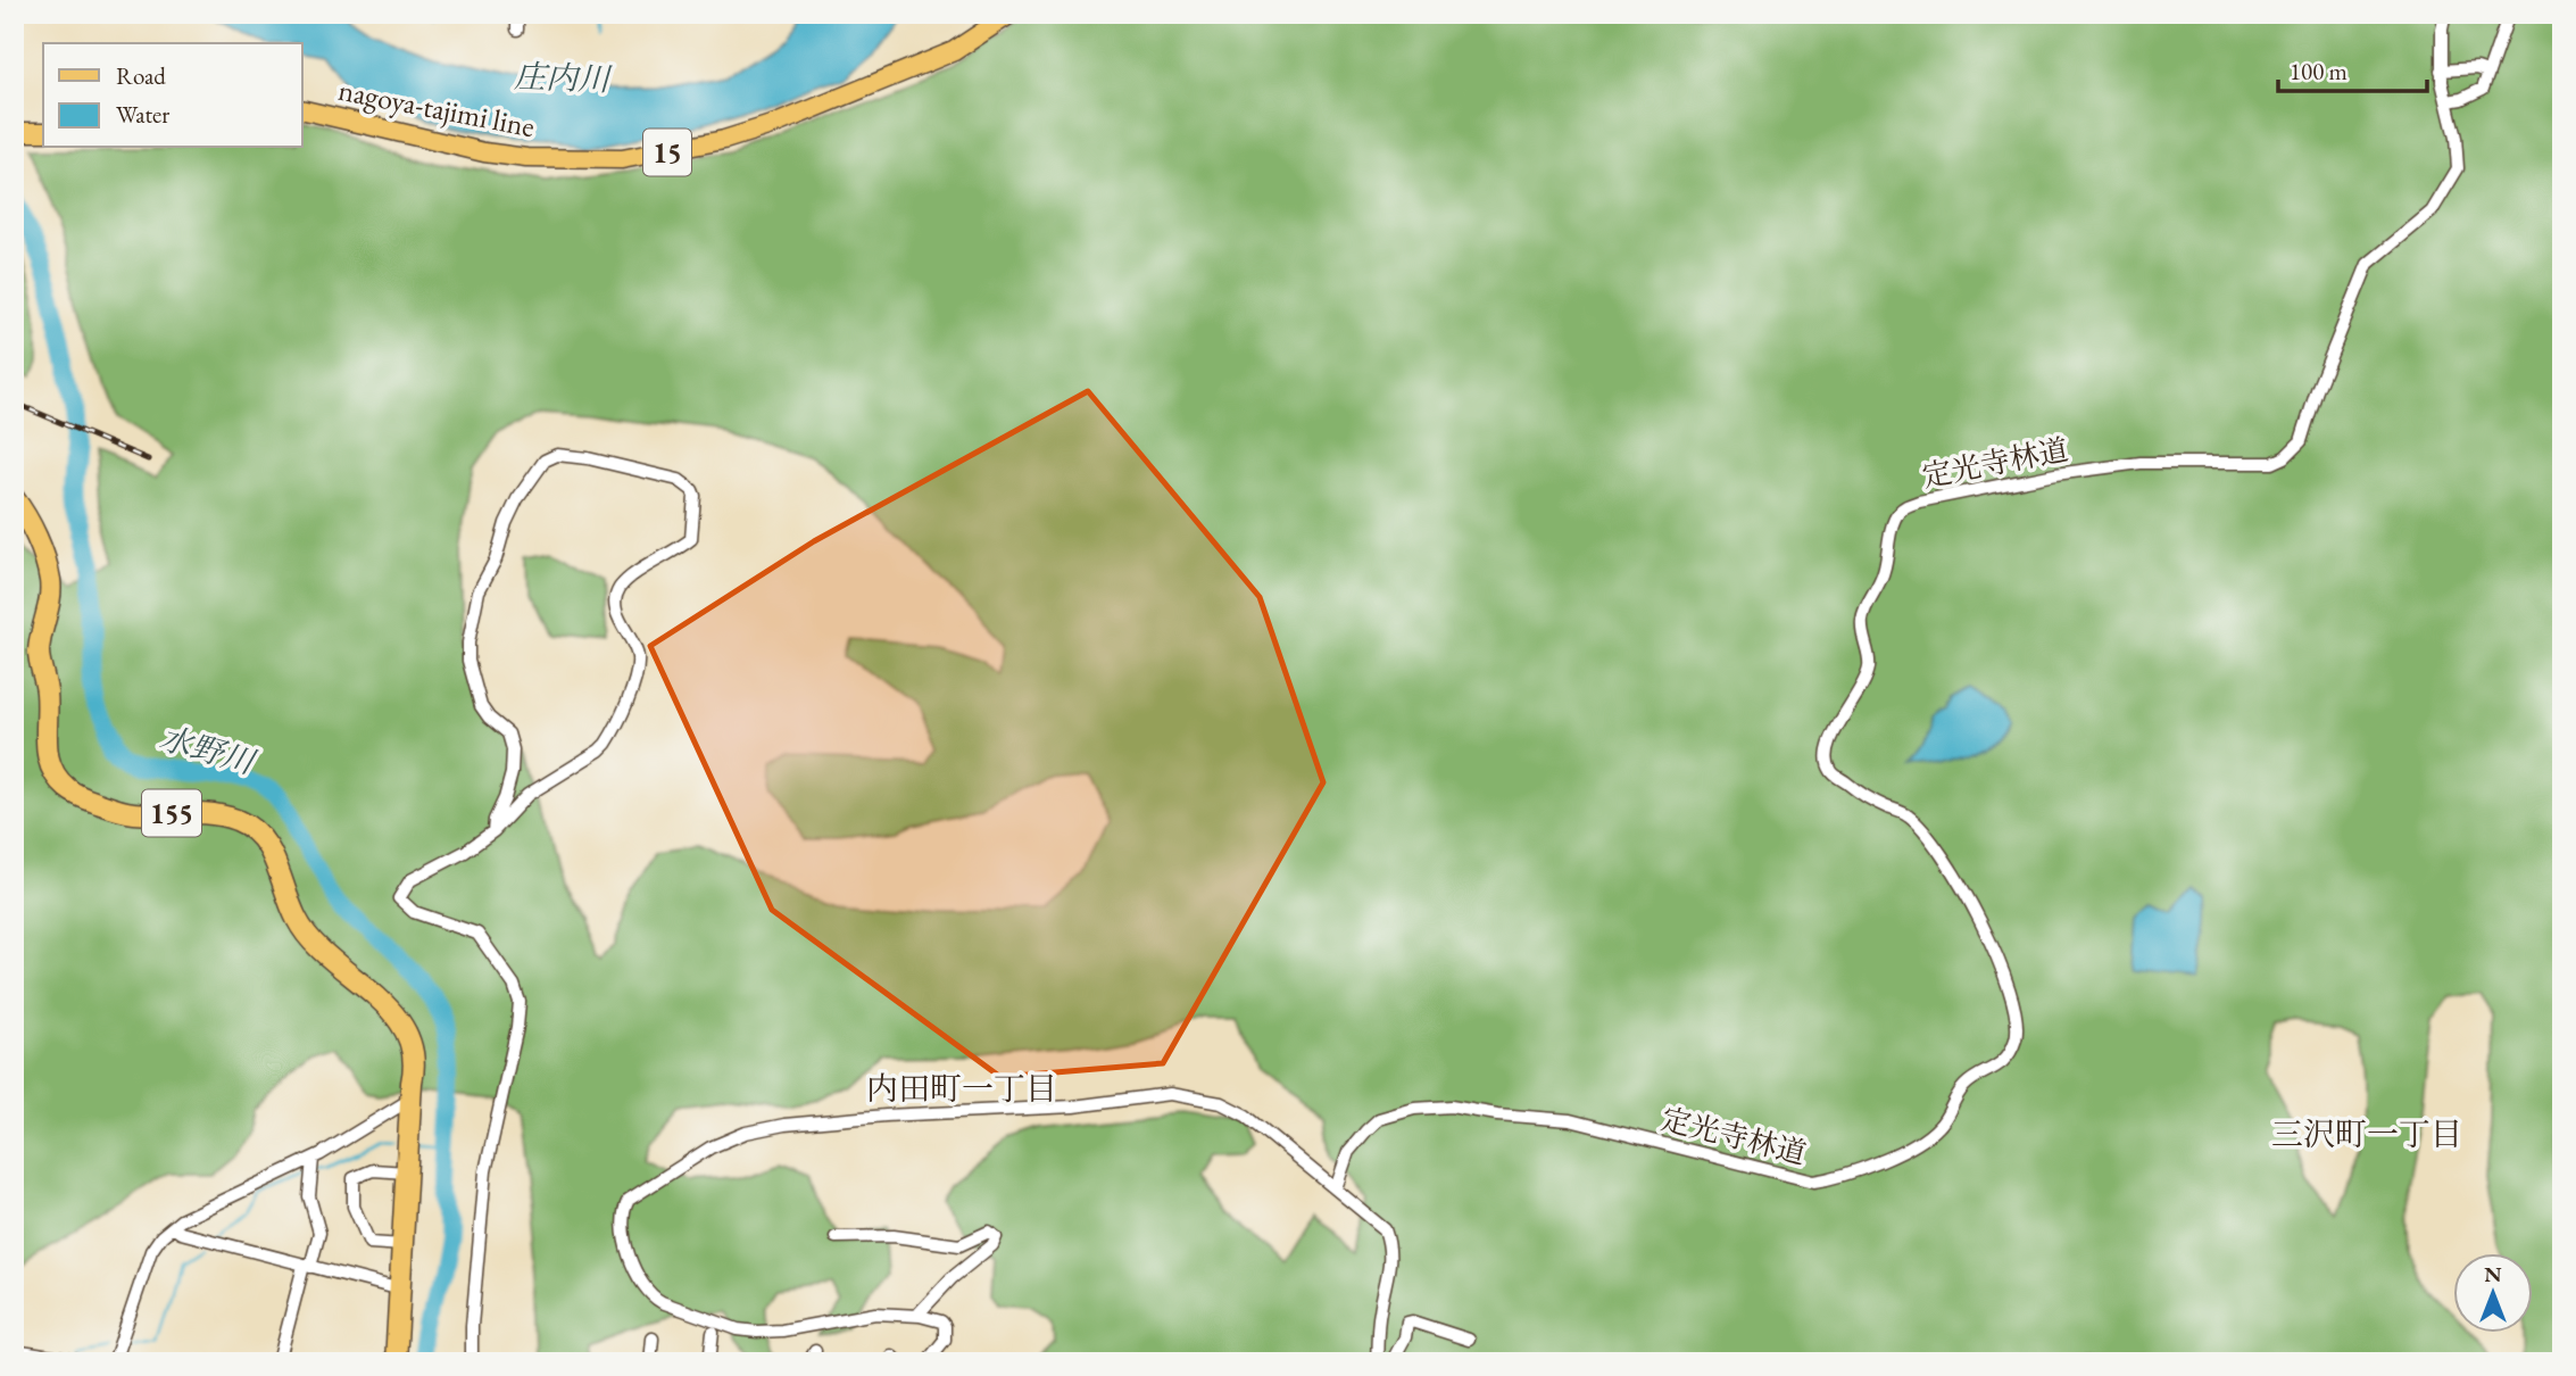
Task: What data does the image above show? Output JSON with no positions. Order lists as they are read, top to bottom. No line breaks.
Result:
{"streets":{"highway":["155"],"main road":["nagoya-tajimi line","15"],"street":["定光寺林道"]},"districts":["内田町一丁目","三沢町一丁目"],"water":["庄内川","水野川"],"legend":["Road","Water"],"scale_bar":"100 m","north":"top"}
